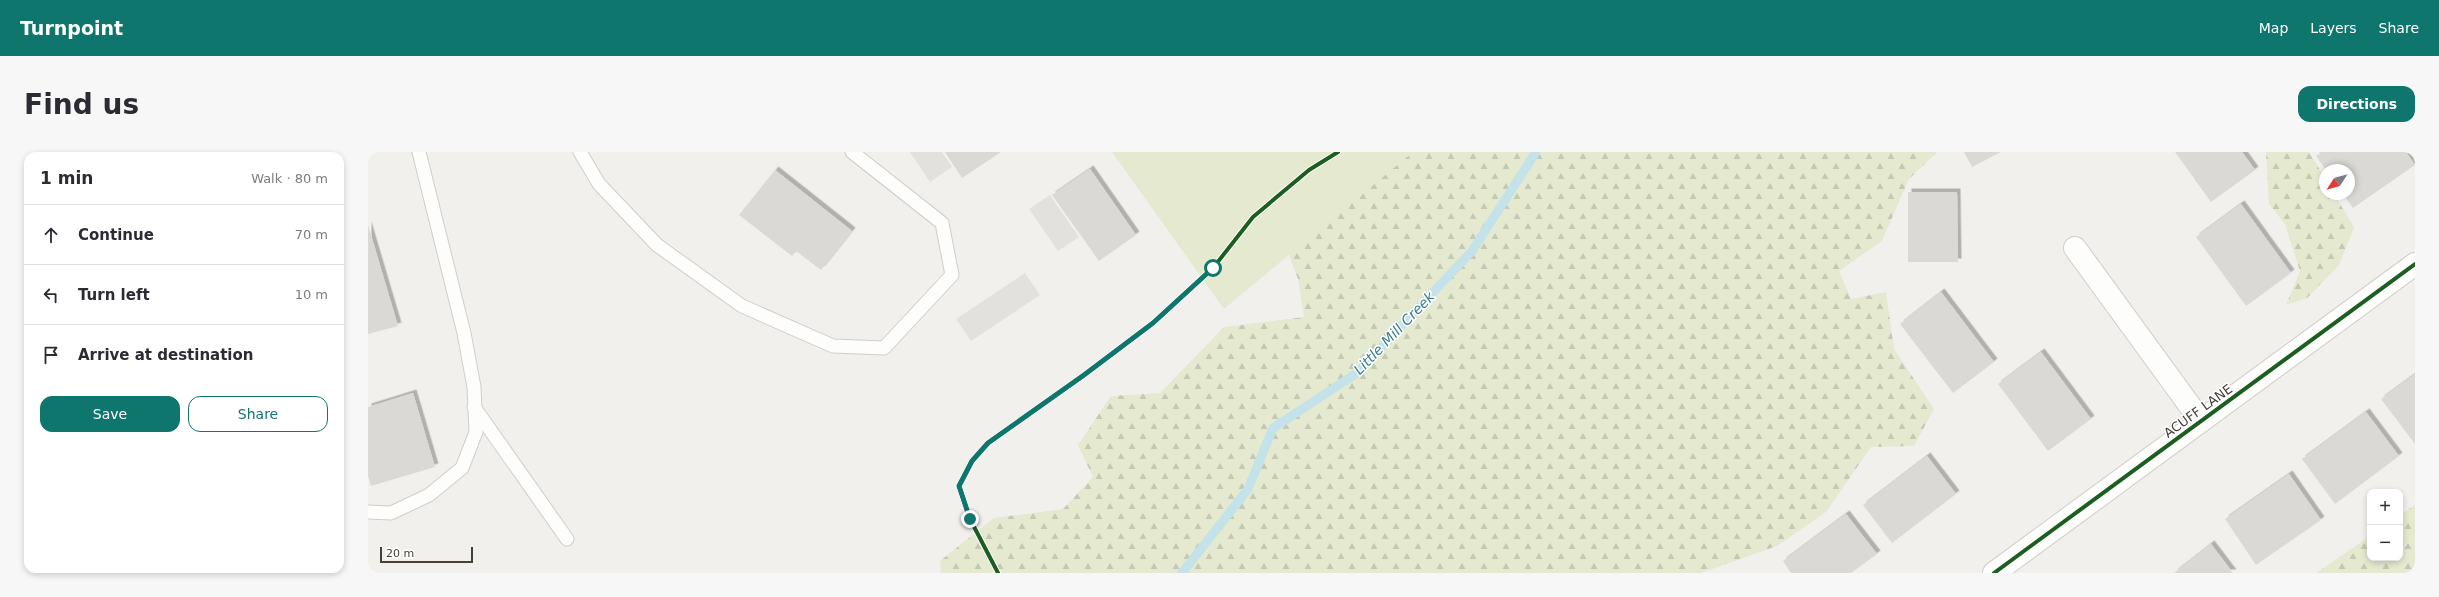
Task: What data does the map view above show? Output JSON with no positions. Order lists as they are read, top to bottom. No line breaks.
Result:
{"streets":{"street":["ACUFF LANE"]},"water":["Little Mill Creek"],"scale_bar":"20 m","north":"bottom left","page":{"header":"Turnpoint","nav":["Map","Layers","Share"],"buttons":["Directions",["Save","Share"]],"title":"Find us","heading":["1 min","Walk · 80 m"],"list":[["Continue","70 m"],["Turn left","10 m"],"Arrive at destination"],"map_buttons":["+","−"],"scale":"20 m"}}
